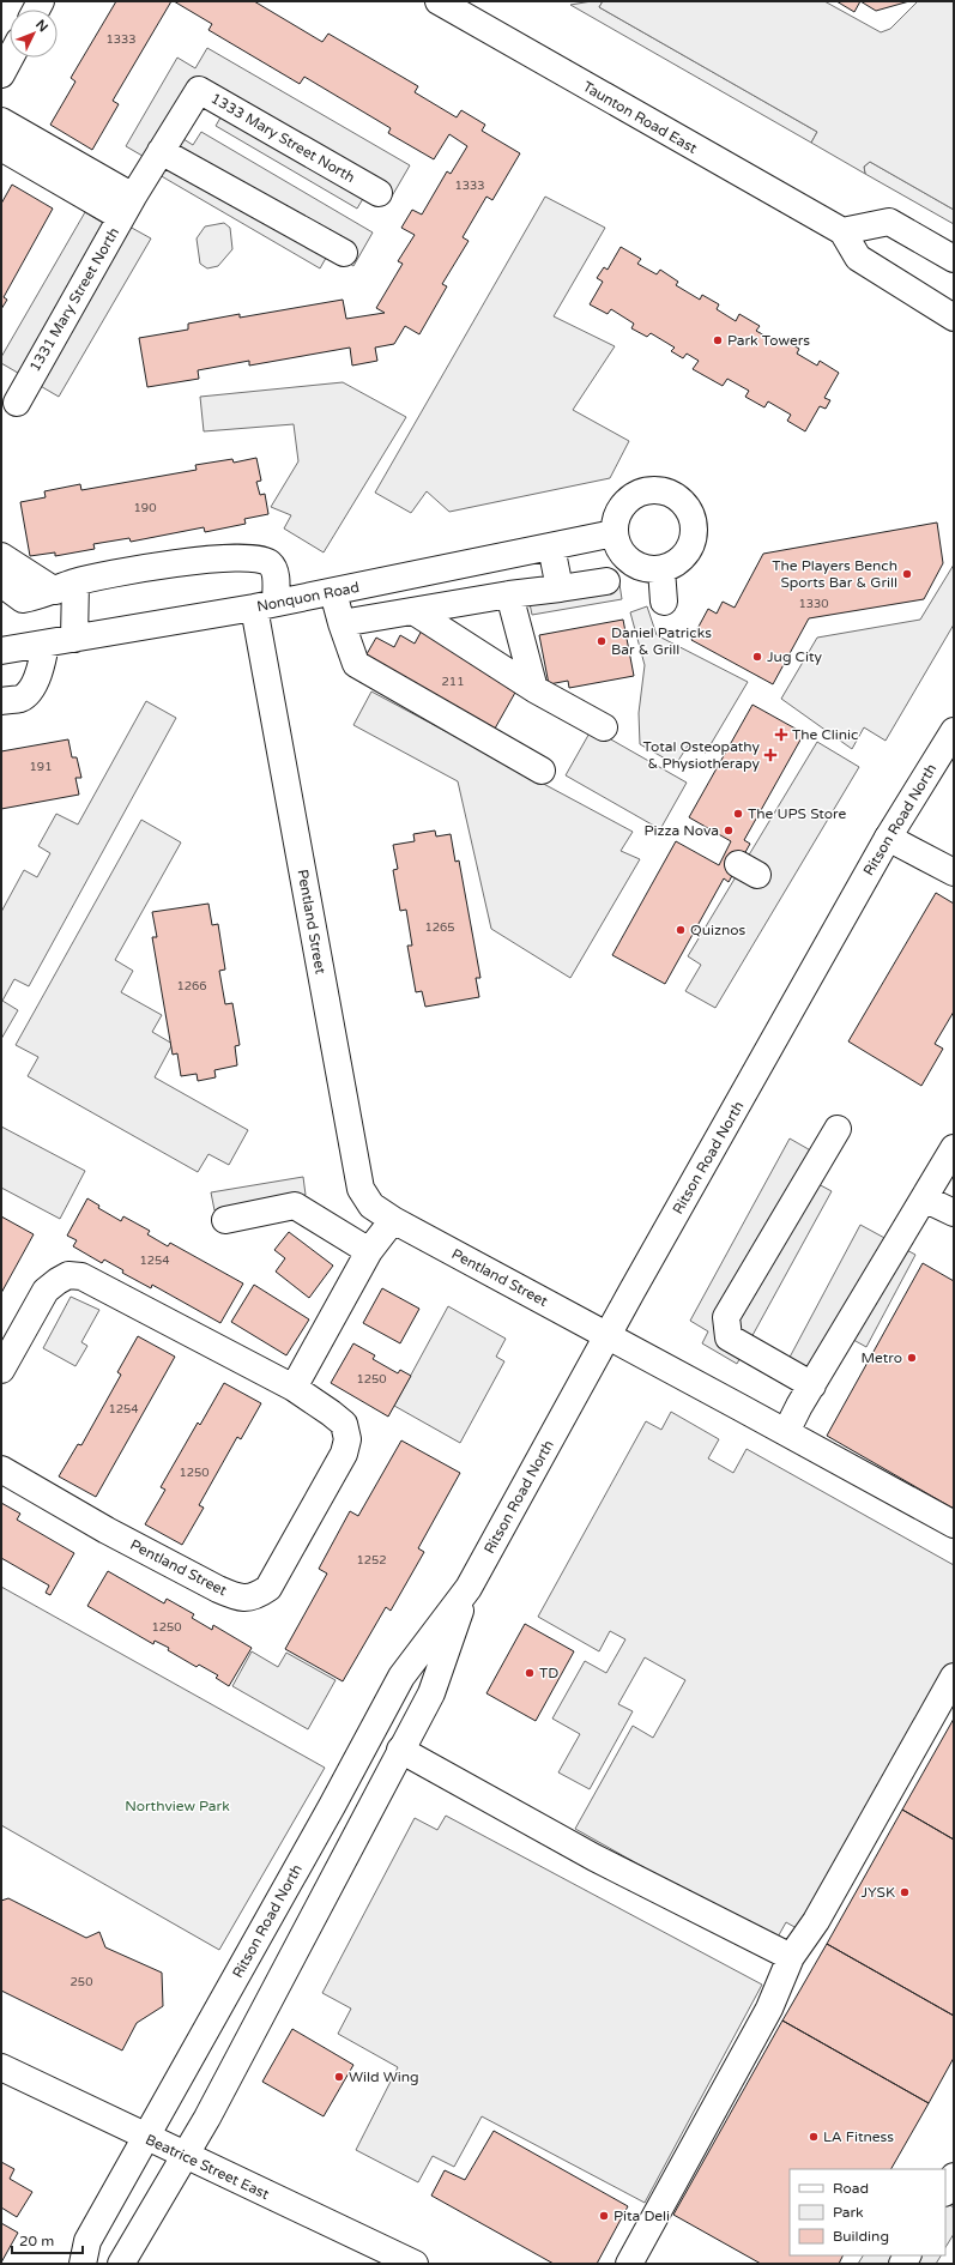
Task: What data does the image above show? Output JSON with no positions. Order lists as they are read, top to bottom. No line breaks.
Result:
{"streets":{"main road":["Taunton Road East","1333 Mary Street North","1331 Mary Street North","Nonquon Road","Ritson Road North","Pentland Street","Beatrice Street East"]},"crossings":[["1333 Mary Street North","1331 Mary Street North"],["Nonquon Road","Pentland Street"],["Ritson Road North","Pentland Street"],["Ritson Road North","Beatrice Street East"]],"parks":["Northview Park"],"places":{"other":["Park Towers","The Players Bench Sports Bar & Grill","Daniel Patricks Bar & Grill","Jug City","The UPS Store","Pizza Nova","Quiznos","Metro","TD","JYSK","Wild Wing","LA Fitness","Pita Deli"],"health":["The Clinic","Total Osteopathy & Physiotherapy"]},"house_numbers":["1333","1333","190","1330","211","191","1265","1266","1254","1250","1254","1250","1252","1250","250"],"legend":["Road","Park","Building"],"scale_bar":"20 m","north":"top right"}
